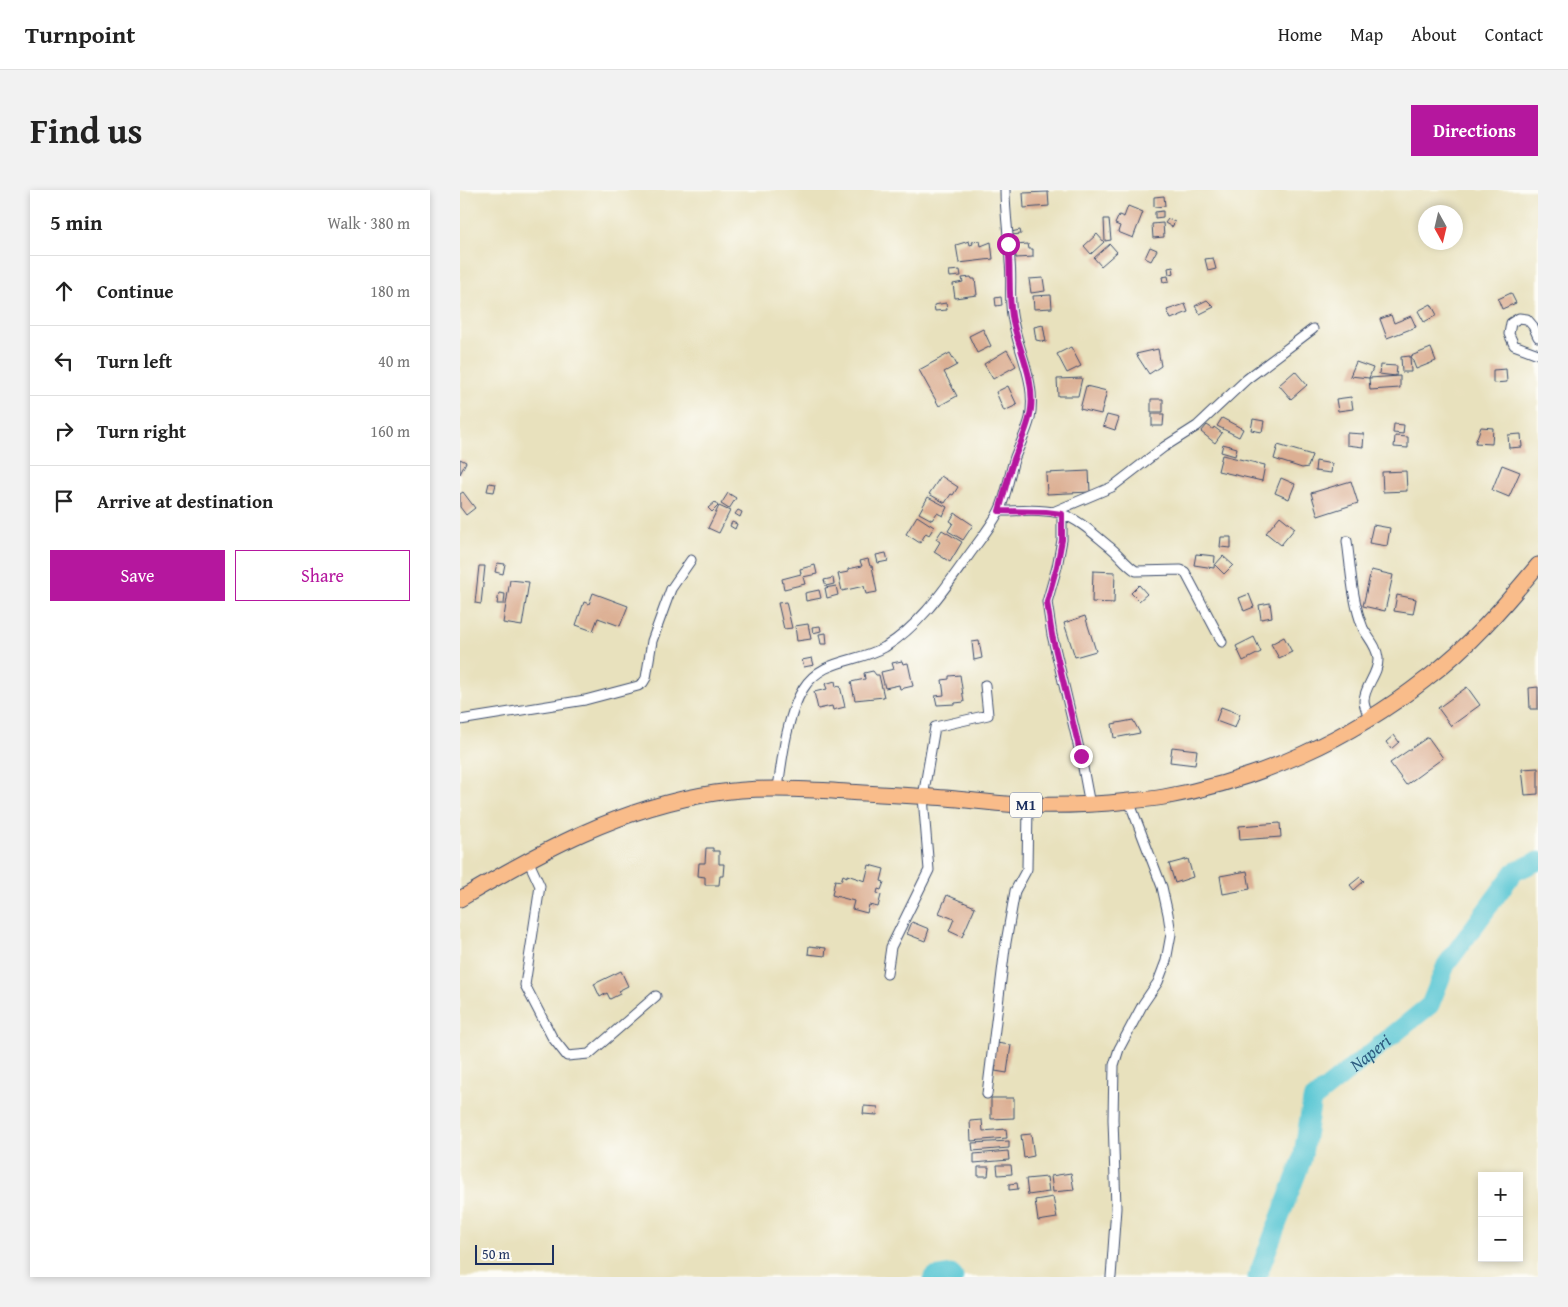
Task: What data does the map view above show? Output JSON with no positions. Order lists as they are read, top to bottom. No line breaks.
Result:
{"streets":{"highway":["M1"]},"water":["Naperi"],"scale_bar":"50 m","north":"bottom","page":{"header":"Turnpoint","nav":["Home","Map","About","Contact"],"title":"Find us","buttons":["Directions",["Save","Share"]],"heading":["5 min","Walk · 380 m"],"list":[["Continue","180 m"],["Turn left","40 m"],["Turn right","160 m"],"Arrive at destination"],"map_buttons":["+","−"],"scale":"50 m"}}
